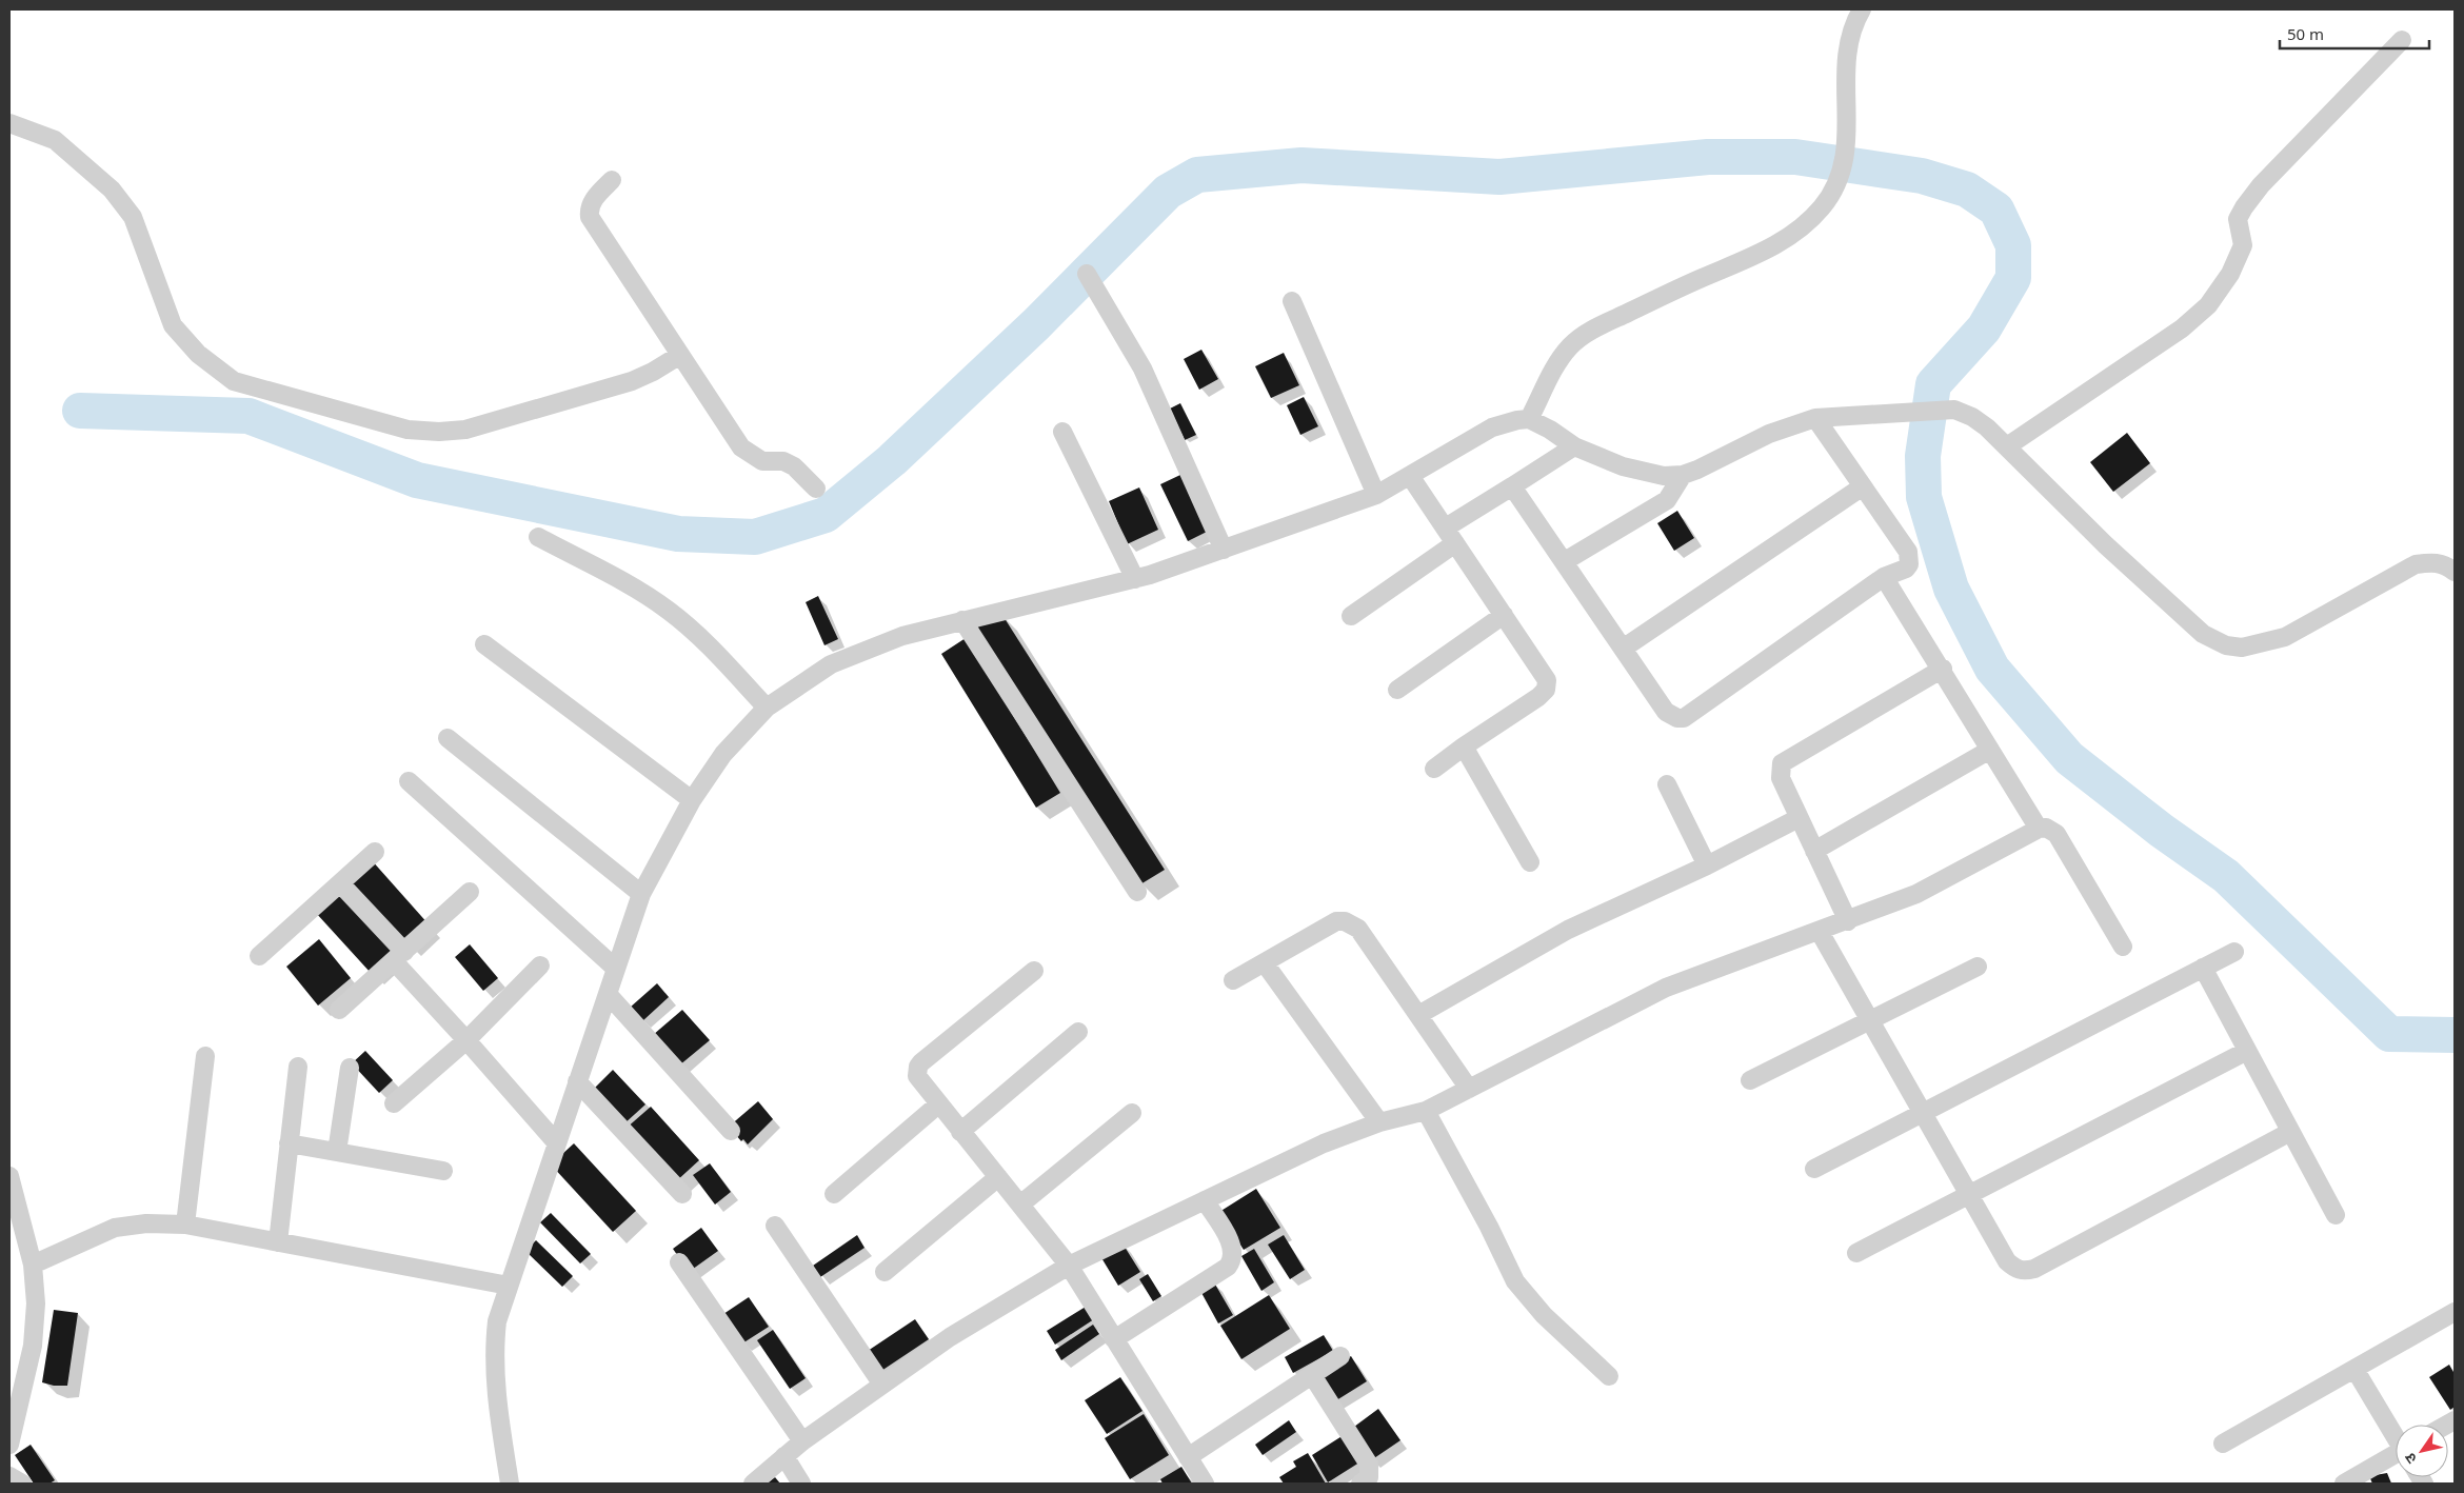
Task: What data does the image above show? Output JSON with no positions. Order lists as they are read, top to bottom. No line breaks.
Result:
{"scale_bar":"50 m","north":"bottom left"}
